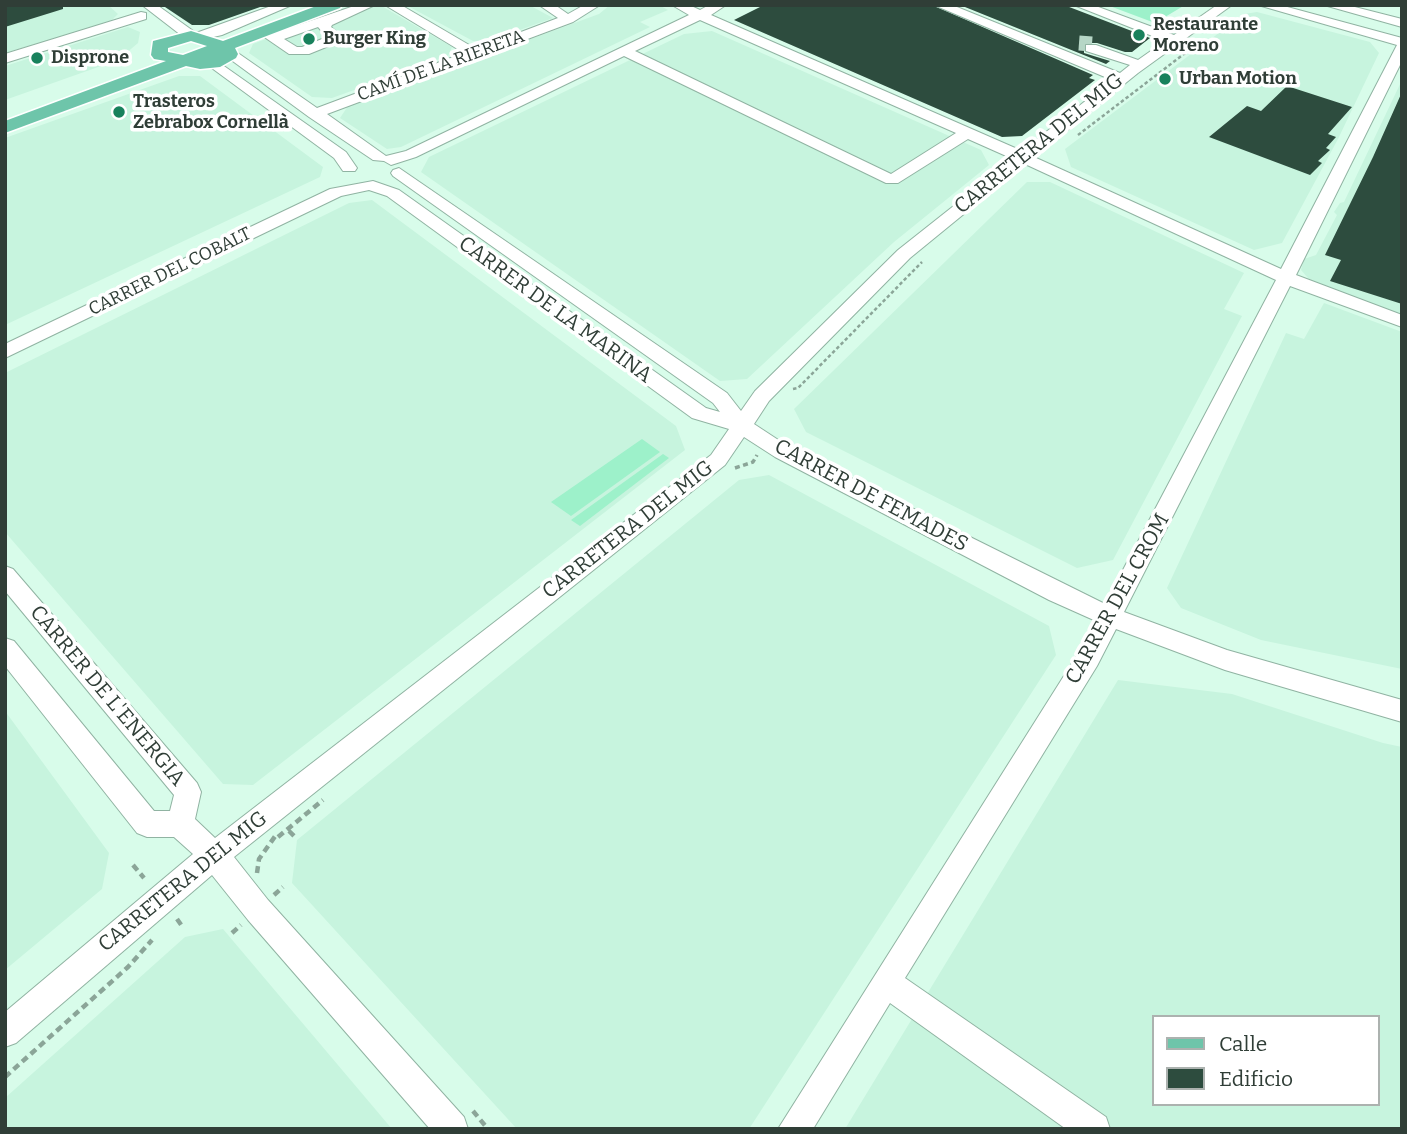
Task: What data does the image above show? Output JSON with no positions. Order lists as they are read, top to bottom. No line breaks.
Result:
{"streets":{"street":["CAMÍ DE LA RIERETA","CARRETERA DEL MIG","CARRER DEL COBALT","CARRER DE LA MARINA","CARRER DE FEMADES","CARRER DEL CROM","CARRER DE L'ENERGIA"]},"crossings":[["CAMÍ DE LA RIERETA","CARRER DE FEMADES"],["CARRETERA DEL MIG","CARRER DE LA MARINA"],["CARRETERA DEL MIG","CARRER DE FEMADES"],["CARRER DEL COBALT","CARRER DE LA MARINA"],["CARRER DEL COBALT","CARRER DE FEMADES"],["CARRER DE LA MARINA","CARRER DE FEMADES"],["CARRER DE FEMADES","CARRER DEL CROM"]],"places":["Restaurante Moreno","Burger King","Disprone","Urban Motion","Trasteros Zebrabox Cornellà"],"legend":["Calle","Edificio"]}
